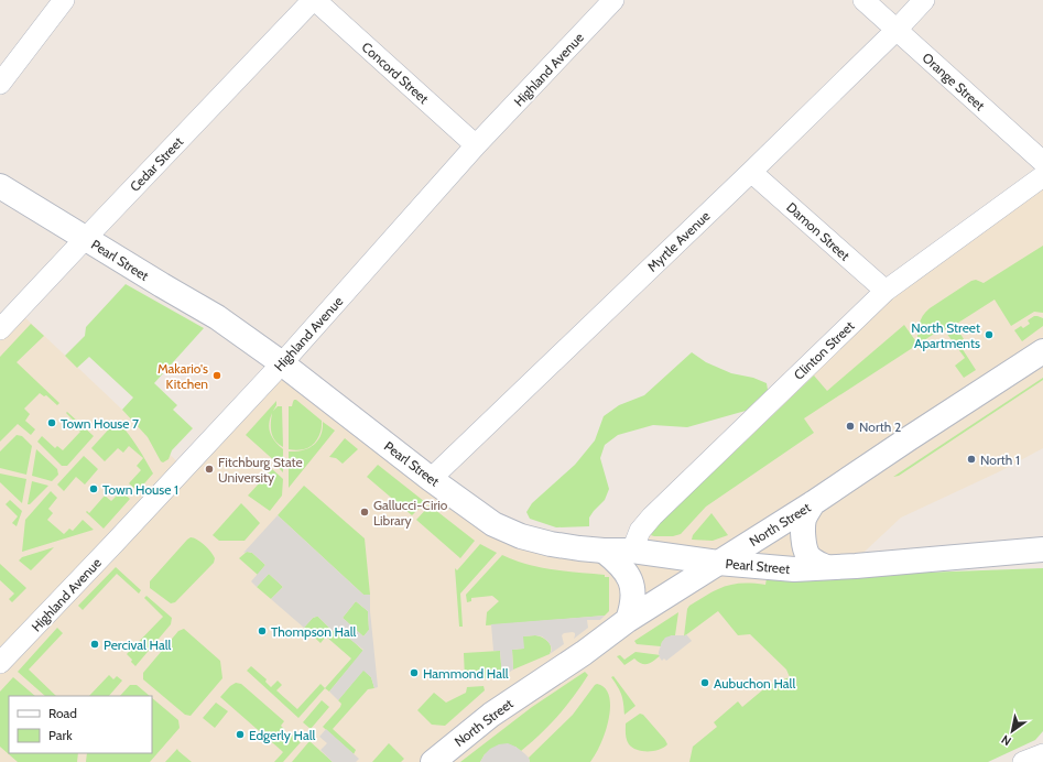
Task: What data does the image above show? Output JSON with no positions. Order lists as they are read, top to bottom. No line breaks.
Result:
{"streets":{"main road":["Pearl Street","North Street"],"street":["Highland Avenue","Concord Street","Orange Street","Cedar Street","Damon Street","Myrtle Avenue","Clinton Street"]},"crossings":[["Highland Avenue","Concord Street"],["Highland Avenue","Pearl Street"],["Concord Street","Cedar Street"],["Orange Street","Myrtle Avenue"],["Cedar Street","Pearl Street"],["Damon Street","Myrtle Avenue"],["Damon Street","Clinton Street"],["Myrtle Avenue","Pearl Street"],["Pearl Street","Clinton Street"],["Pearl Street","North Street"]],"places":["North Street Apartments","Makario's Kitchen","Town House 7","North 2","North 1","Fitchburg State University","Town House 1","Gallucci-Cirio Library","Thompson Hall","Percival Hall","Hammond Hall","Aubuchon Hall","Edgerly Hall"],"legend":["Road","Park"],"north":"bottom left"}
